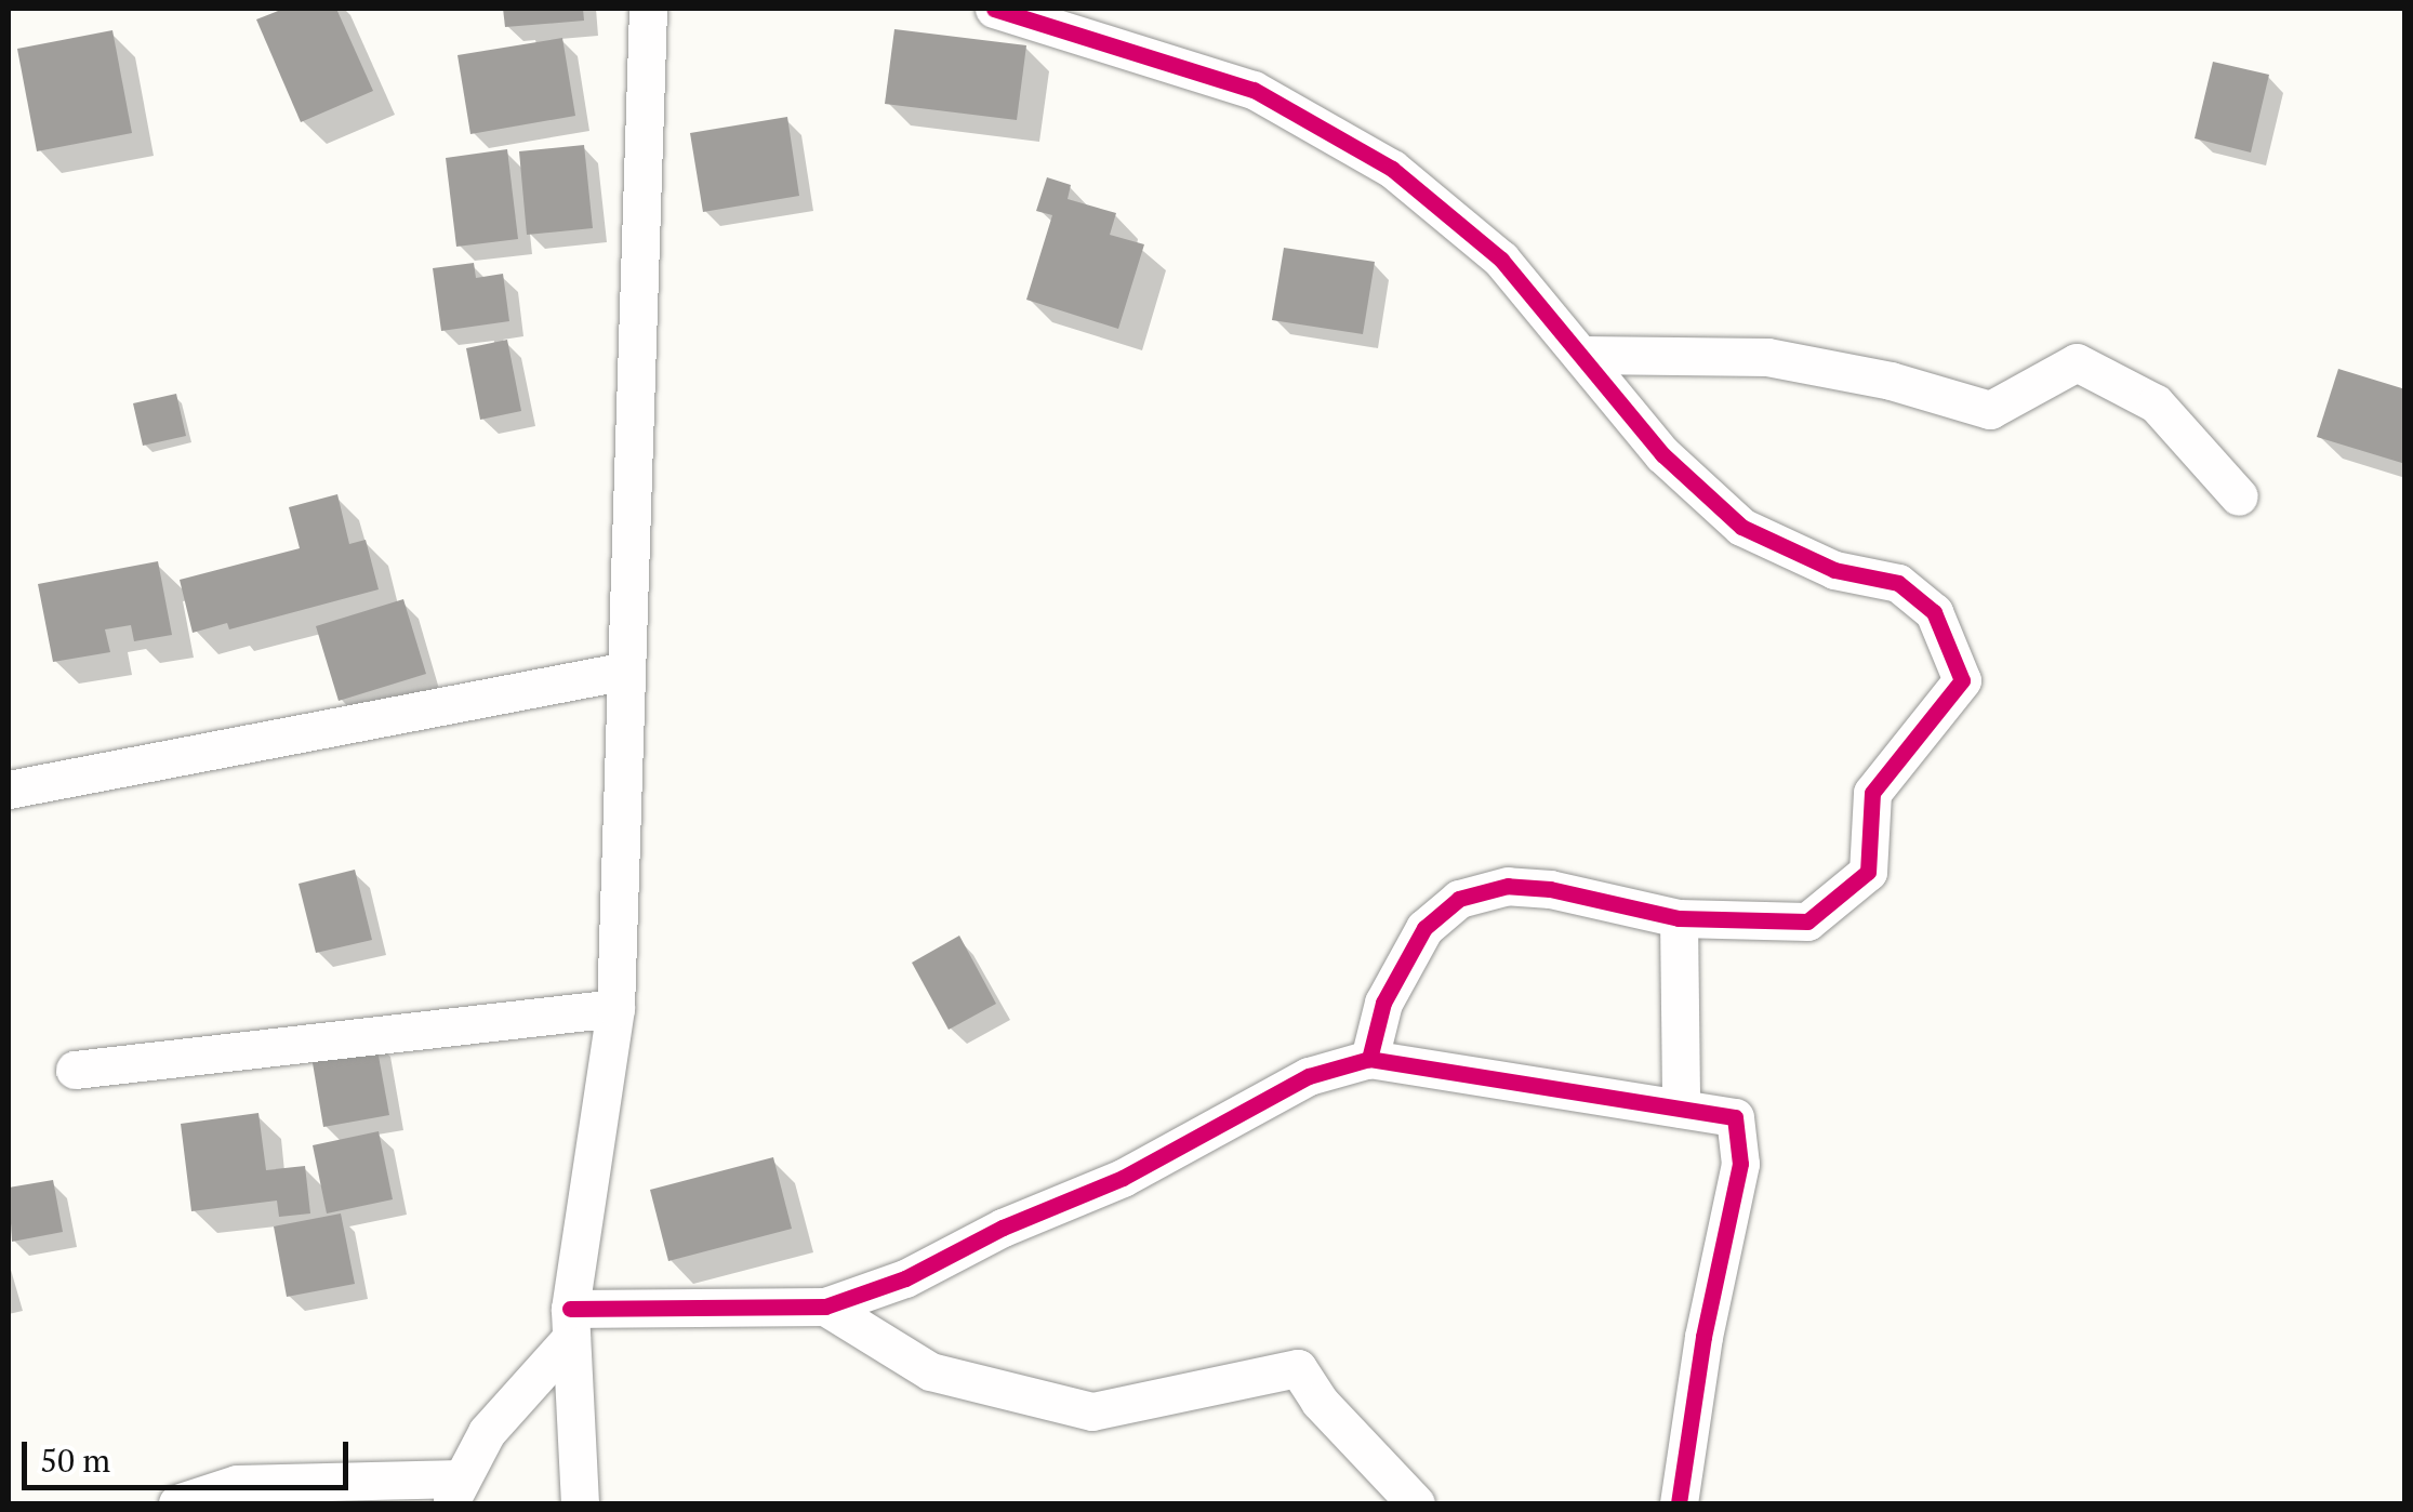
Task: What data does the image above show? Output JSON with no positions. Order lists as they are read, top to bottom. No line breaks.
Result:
{"scale_bar":"50 m"}
